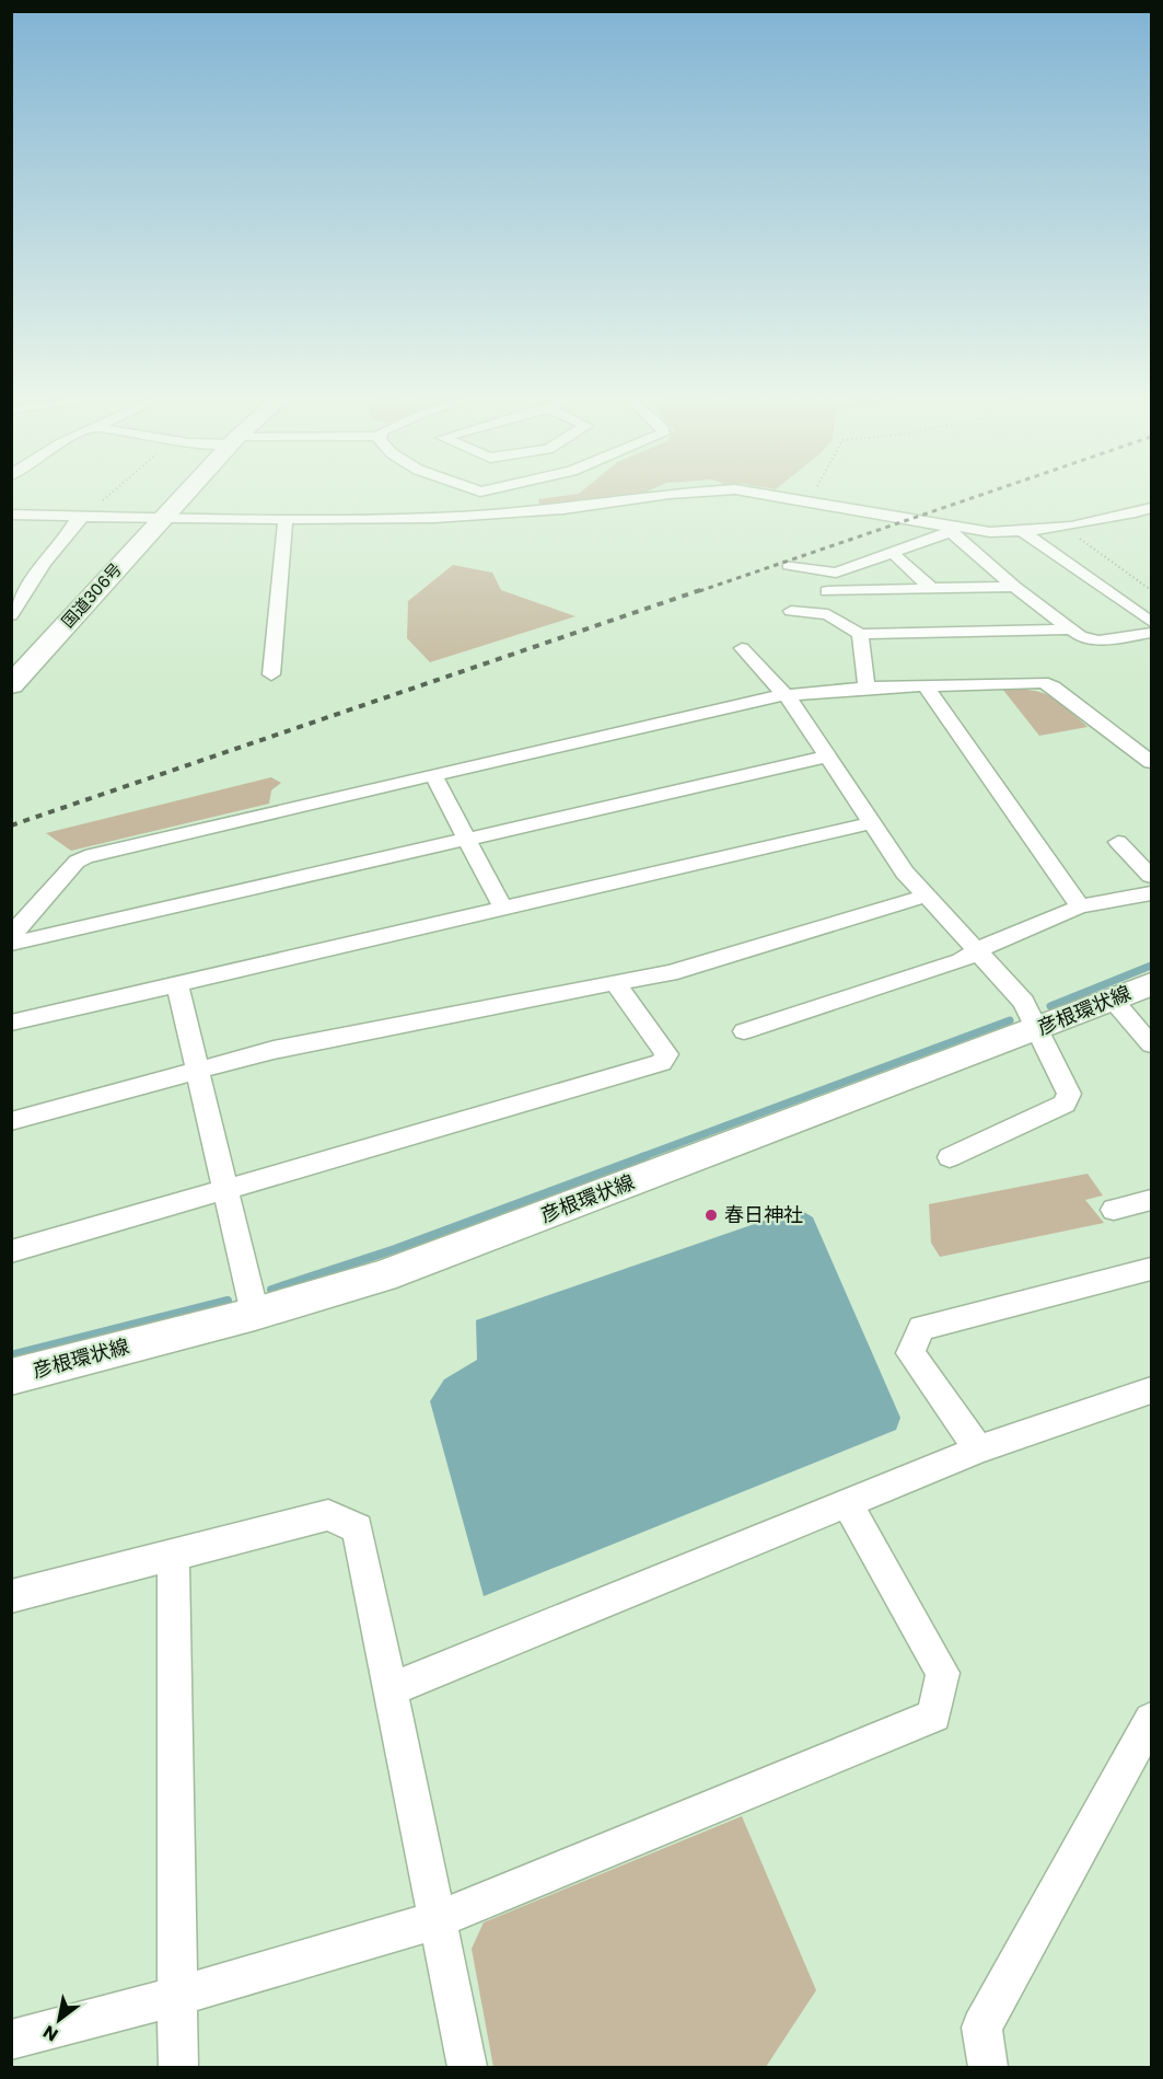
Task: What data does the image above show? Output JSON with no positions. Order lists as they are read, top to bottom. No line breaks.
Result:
{"streets":{"highway":["国道306号"],"main road":["彦根環状線"]},"places":["春日神社"],"north":"bottom left"}
